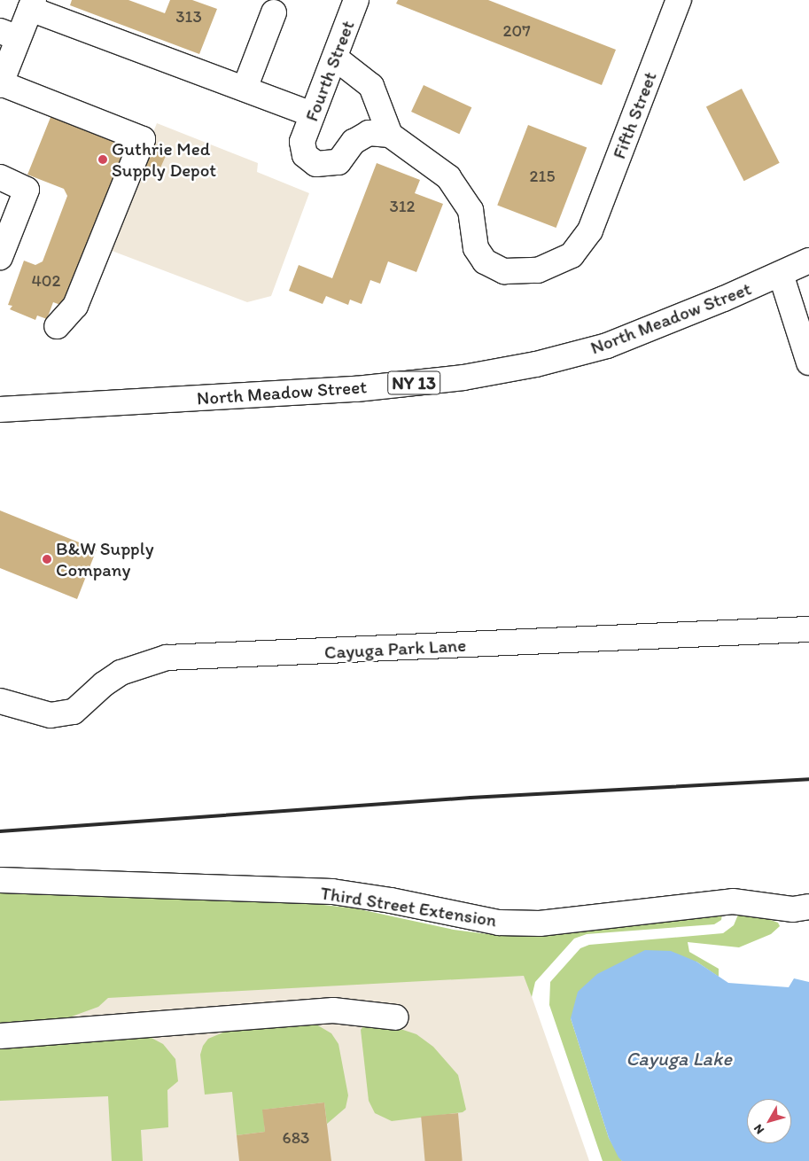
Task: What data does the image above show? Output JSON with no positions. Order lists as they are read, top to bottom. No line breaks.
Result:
{"streets":{"main road":["Fourth Street","Fifth Street","North Meadow Street","NY 13","Cayuga Park Lane","Third Street Extension"]},"crossings":[["Fourth Street","Fifth Street"]],"water":["Cayuga Lake"],"places":["Guthrie Med Supply Depot","B&W Supply Company"],"house_numbers":["313","207","215","312","402","683"],"north":"bottom left"}
